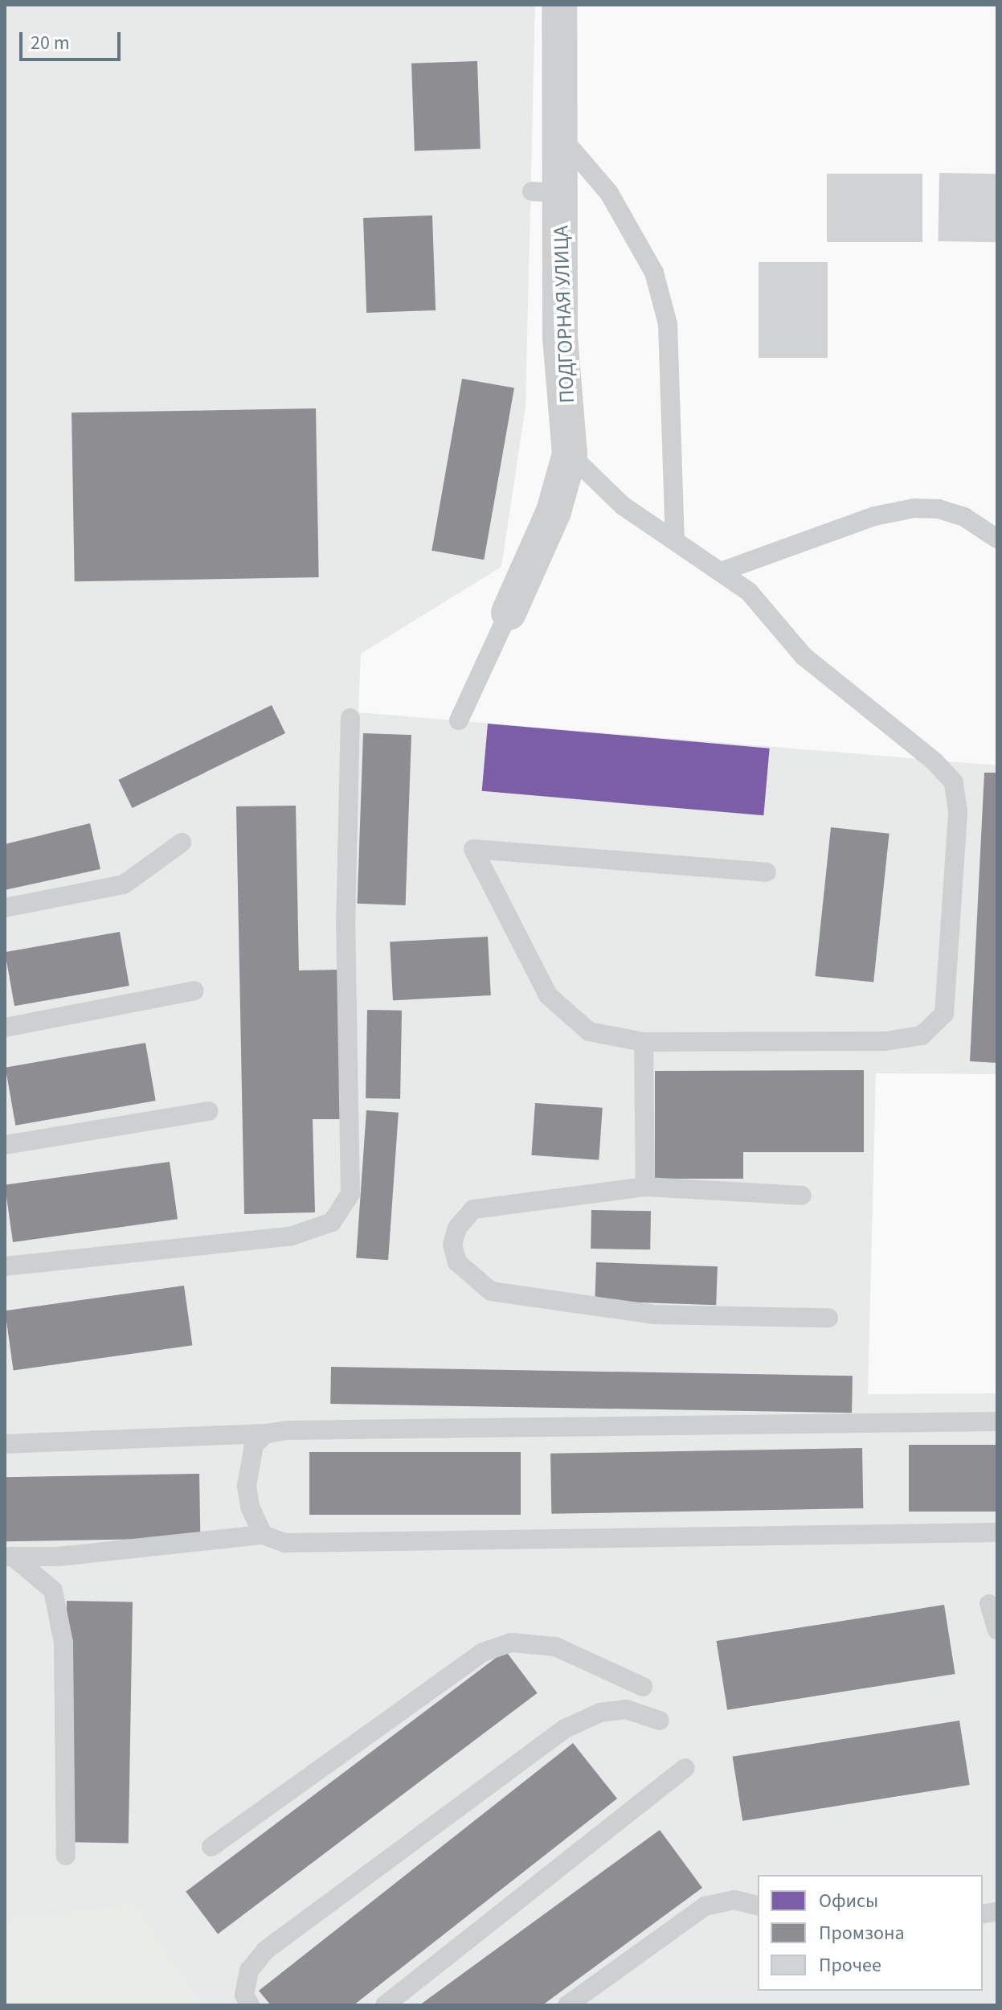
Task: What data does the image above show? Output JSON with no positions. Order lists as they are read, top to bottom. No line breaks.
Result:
{"streets":{"street":["ПОДГОРНАЯ УЛИЦА"]},"legend":["Офисы","Промзона","Прочее"],"scale_bar":"20 m"}
